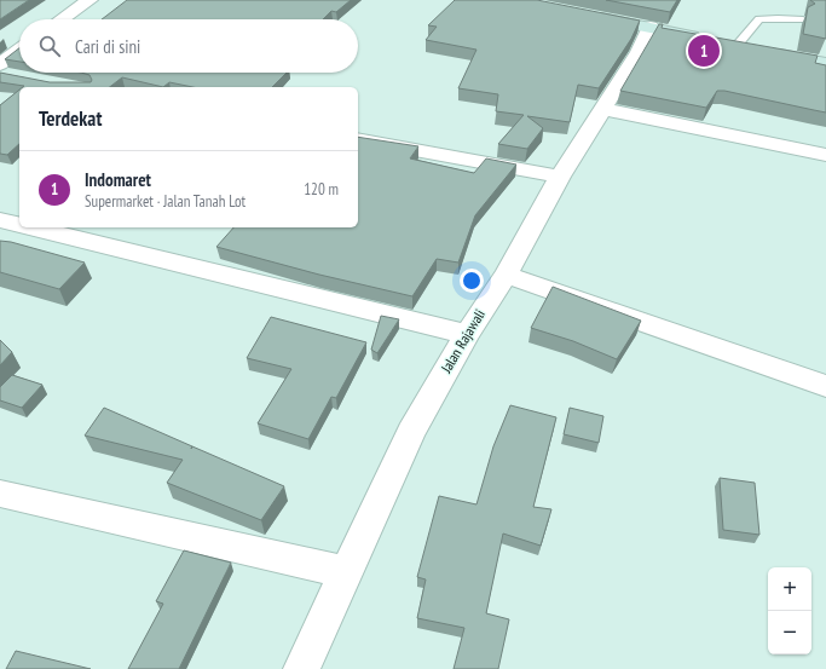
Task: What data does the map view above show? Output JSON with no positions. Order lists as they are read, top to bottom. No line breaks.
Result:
{"streets":{"street":["Jalan Rajawali"]},"page":{"search":"Cari di sini","pins":"1","heading":"Terdekat","list":[{"mark":"1","name":"Indomaret","note":"Supermarket · Jalan Tanah Lot","value":"120 m"}],"map_buttons":["+","−"]}}
